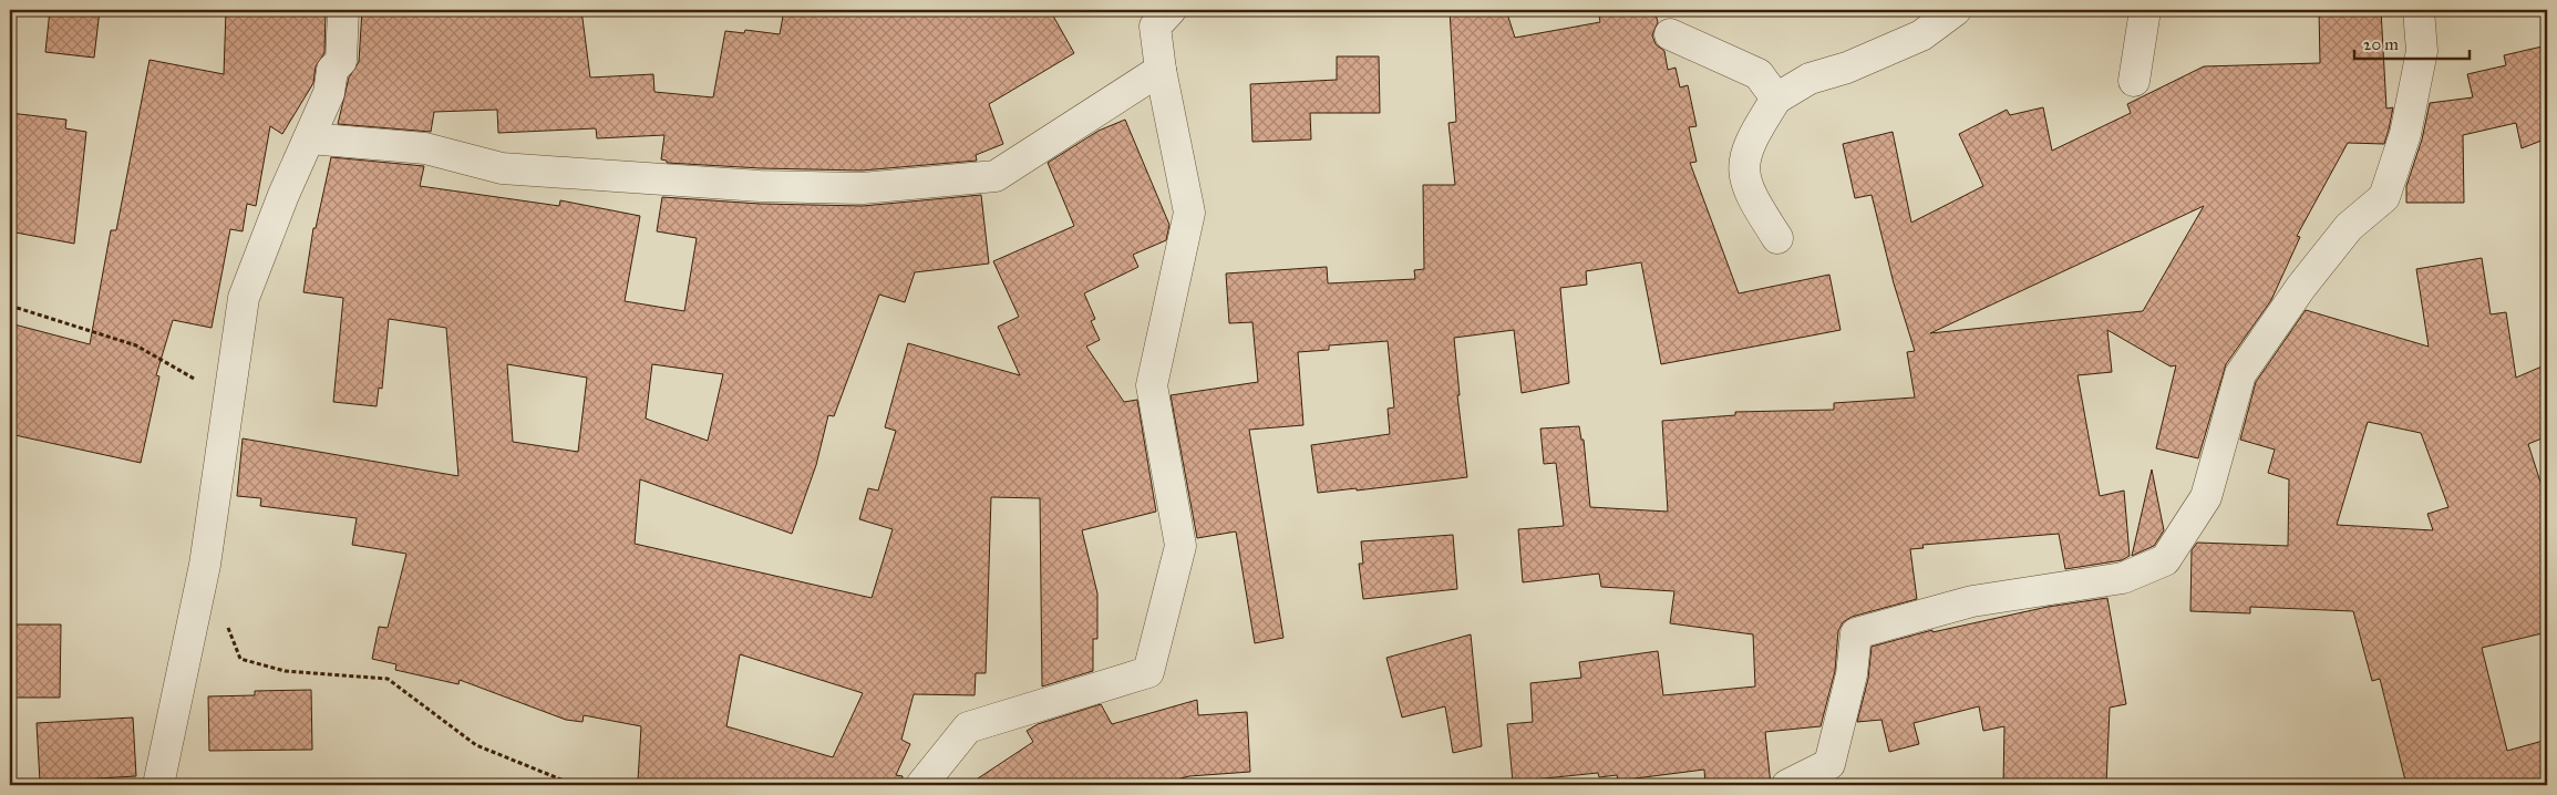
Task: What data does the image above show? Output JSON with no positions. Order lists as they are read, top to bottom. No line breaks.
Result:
{"scale_bar":"20 m"}
